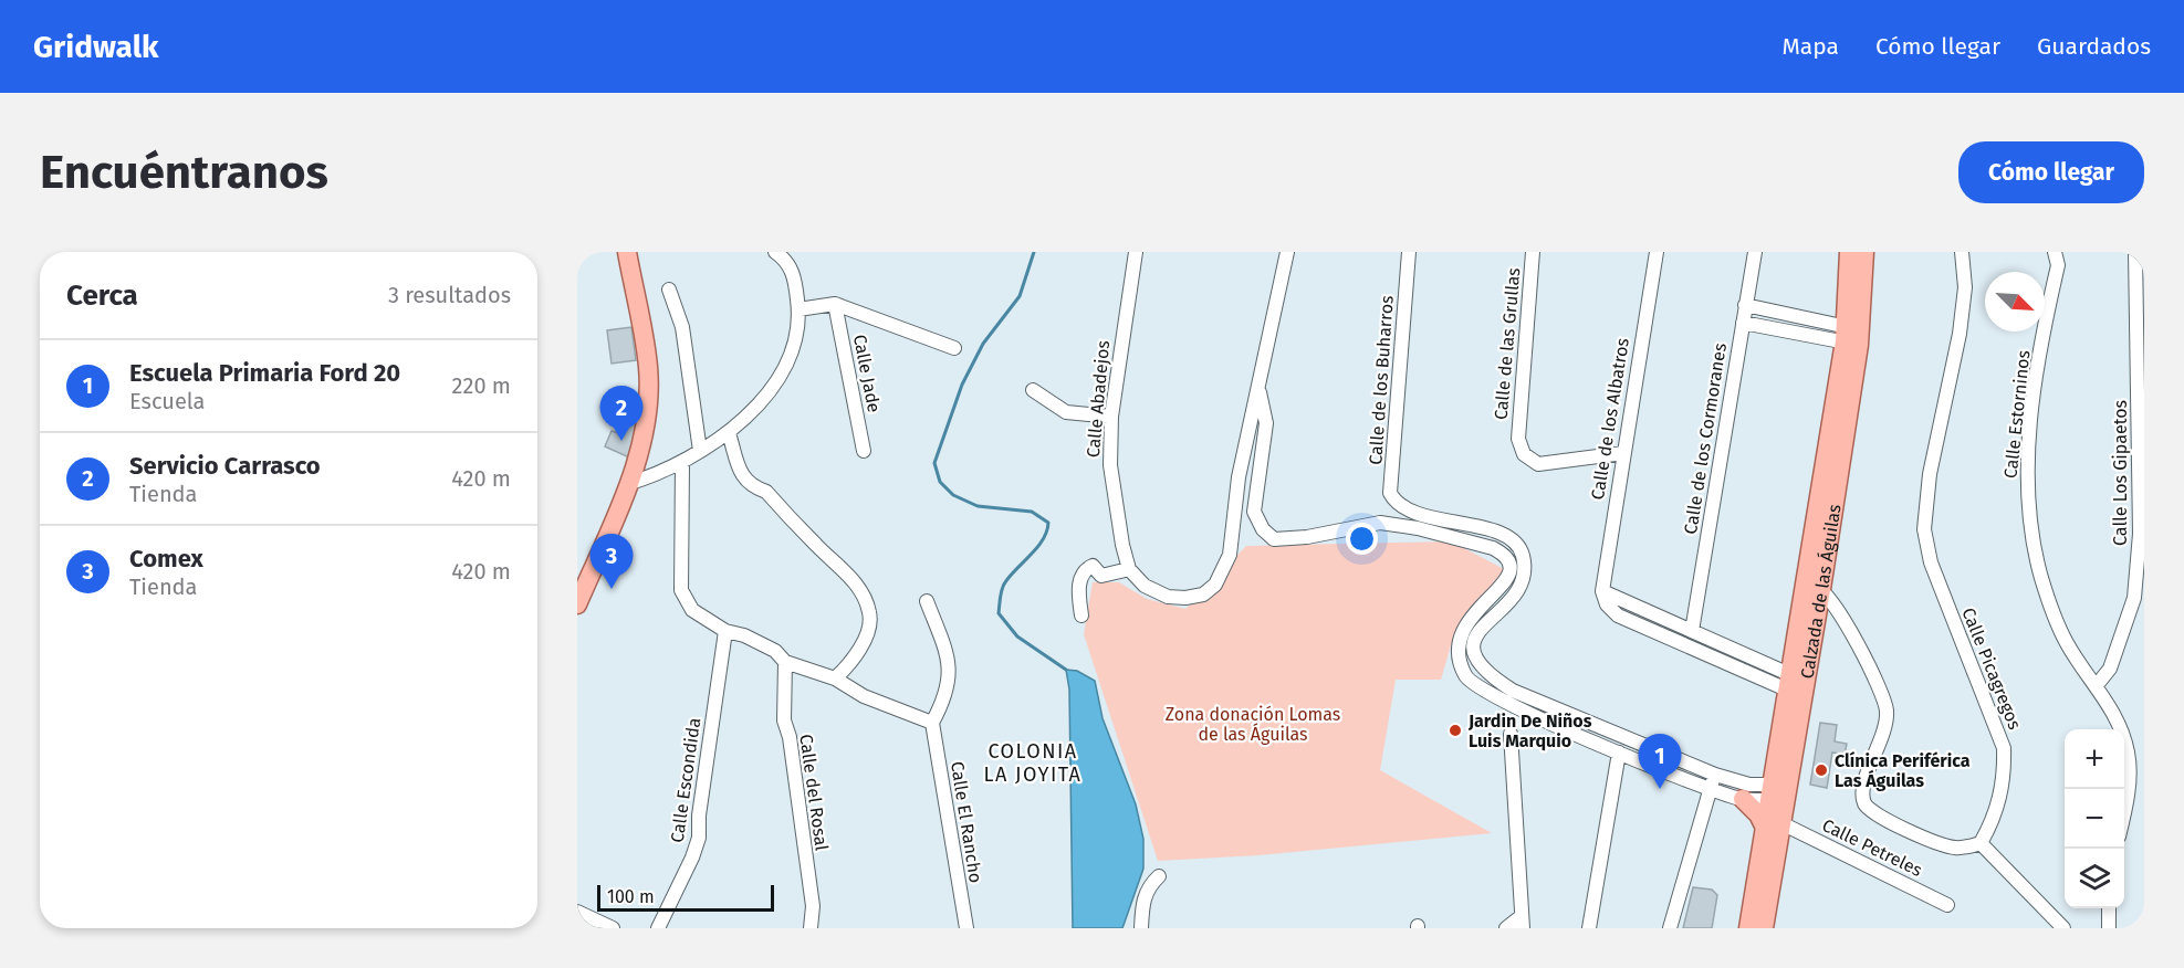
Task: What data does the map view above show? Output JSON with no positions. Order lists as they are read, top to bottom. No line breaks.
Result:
{"streets":{"main road":["Calzada de las Águilas"],"street":["Calle de las Grullas","Calle Jade","Calle de los Buharros","Calle Abadejos","Calle Estorninos","Calle de los Albatros","Calle de los Cormoranes","Calle Los Gipaetos","Calle Picagregos","Calle Escondida","Calle del Rosal","Calle El Rancho","Calle Petreles"]},"crossings":[["Calle de las Grullas","Calle de los Albatros"],["Calle Estorninos","Calle Los Gipaetos"],["Calzada de las Águilas","Calle Petreles"]],"districts":["COLONIA LA JOYITA"],"parks":["Zona donación Lomas de las Águilas"],"places":["Jardin De Niños Luis Marquio","Clínica Periférica Las Águilas"],"scale_bar":"100 m","north":"bottom right","page":{"header":"Gridwalk","nav":["Mapa","Cómo llegar","Guardados"],"buttons":"Cómo llegar","title":"Encuéntranos","heading":["Cerca","3 resultados"],"list":[{"mark":"1","name":"Escuela Primaria Ford 20","note":"Escuela","value":"220 m"},{"mark":"2","name":"Servicio Carrasco","note":"Tienda","value":"420 m"},{"mark":"3","name":"Comex","note":"Tienda","value":"420 m"}],"pins":["2","3","1"],"map_buttons":["+","−"],"scale":"100 m"}}
